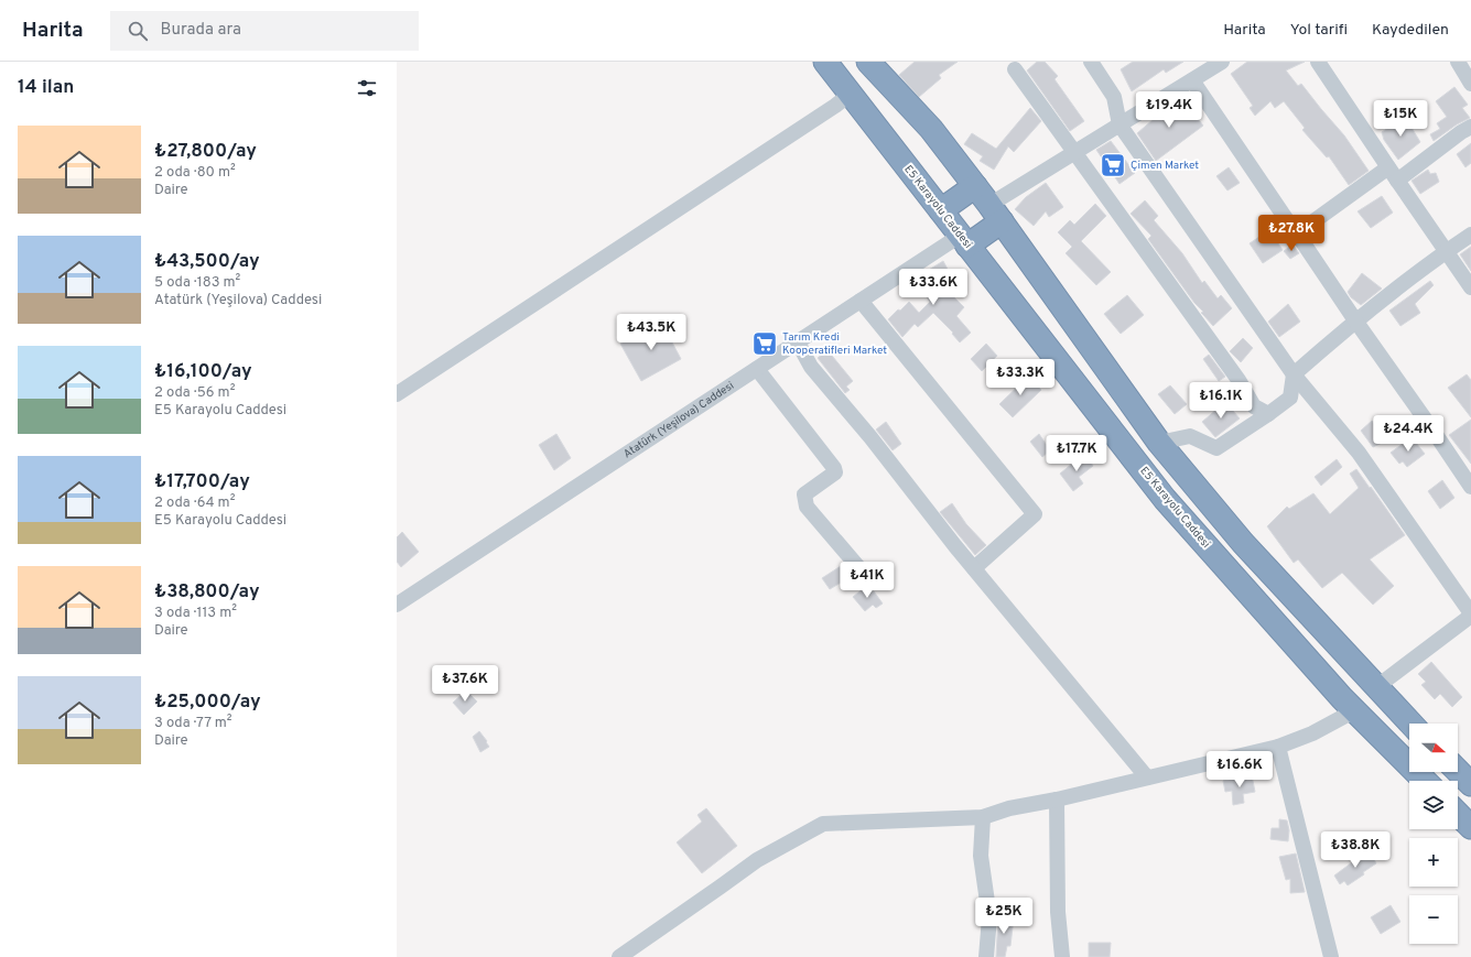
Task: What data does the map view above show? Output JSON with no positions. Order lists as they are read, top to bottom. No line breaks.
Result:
{"streets":{"highway":["E5 Karayolu Caddesi"],"street":["Atatürk (Yeşilova) Caddesi"]},"crossings":[["E5 Karayolu Caddesi","Atatürk (Yeşilova) Caddesi"]],"places":{"supermarket":["Çimen Market","Tarım Kredi Kooperatifleri Market"]},"north":"right","page":{"header":"Harita","search":"Burada ara","nav":["Harita","Yol tarifi","Kaydedilen"],"heading":"14 ilan","price":["₺19.4K","₺15K","₺27.8K","₺33.6K","₺43.5K","₺33.3K","₺16.1K","₺24.4K","₺17.7K","₺41K","₺37.6K","₺16.6K","₺38.8K","₺25K"],"list":[{"name":"₺27,800/ay","note":"2 oda · 80 m² · Daire"},{"name":"₺43,500/ay","note":"5 oda · 183 m² · Atatürk (Yeşilova) Caddesi"},{"name":"₺16,100/ay","note":"2 oda · 56 m² · E5 Karayolu Caddesi"},{"name":"₺17,700/ay","note":"2 oda · 64 m² · E5 Karayolu Caddesi"},{"name":"₺38,800/ay","note":"3 oda · 113 m² · Daire"},{"name":"₺25,000/ay","note":"3 oda · 77 m² · Daire"}],"map_buttons":["+","−"]}}
